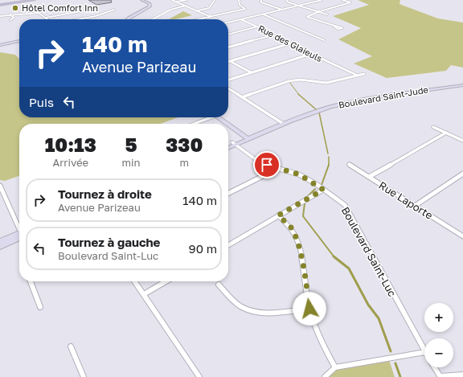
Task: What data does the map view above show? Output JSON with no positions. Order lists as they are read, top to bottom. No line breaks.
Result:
{"streets":{"street":["Rue des Glaieuls","Boulevard Saint-Jude","Rue Laporte","Boulevard Saint-Luc"]},"crossings":[["Boulevard Saint-Jude","Boulevard Saint-Luc"]],"places":["Hôtel Comfort Inn"],"page":{"turn":["140 m","Avenue Parizeau"],"then":"Puis","eta":["10:13","Arrivée","5","min","330","m"],"list":[{"name":"Tournez à droite","note":"Avenue Parizeau","value":"140 m"},{"name":"Tournez à gauche","note":"Boulevard Saint-Luc","value":"90 m"}],"map_buttons":["+","−"]}}
